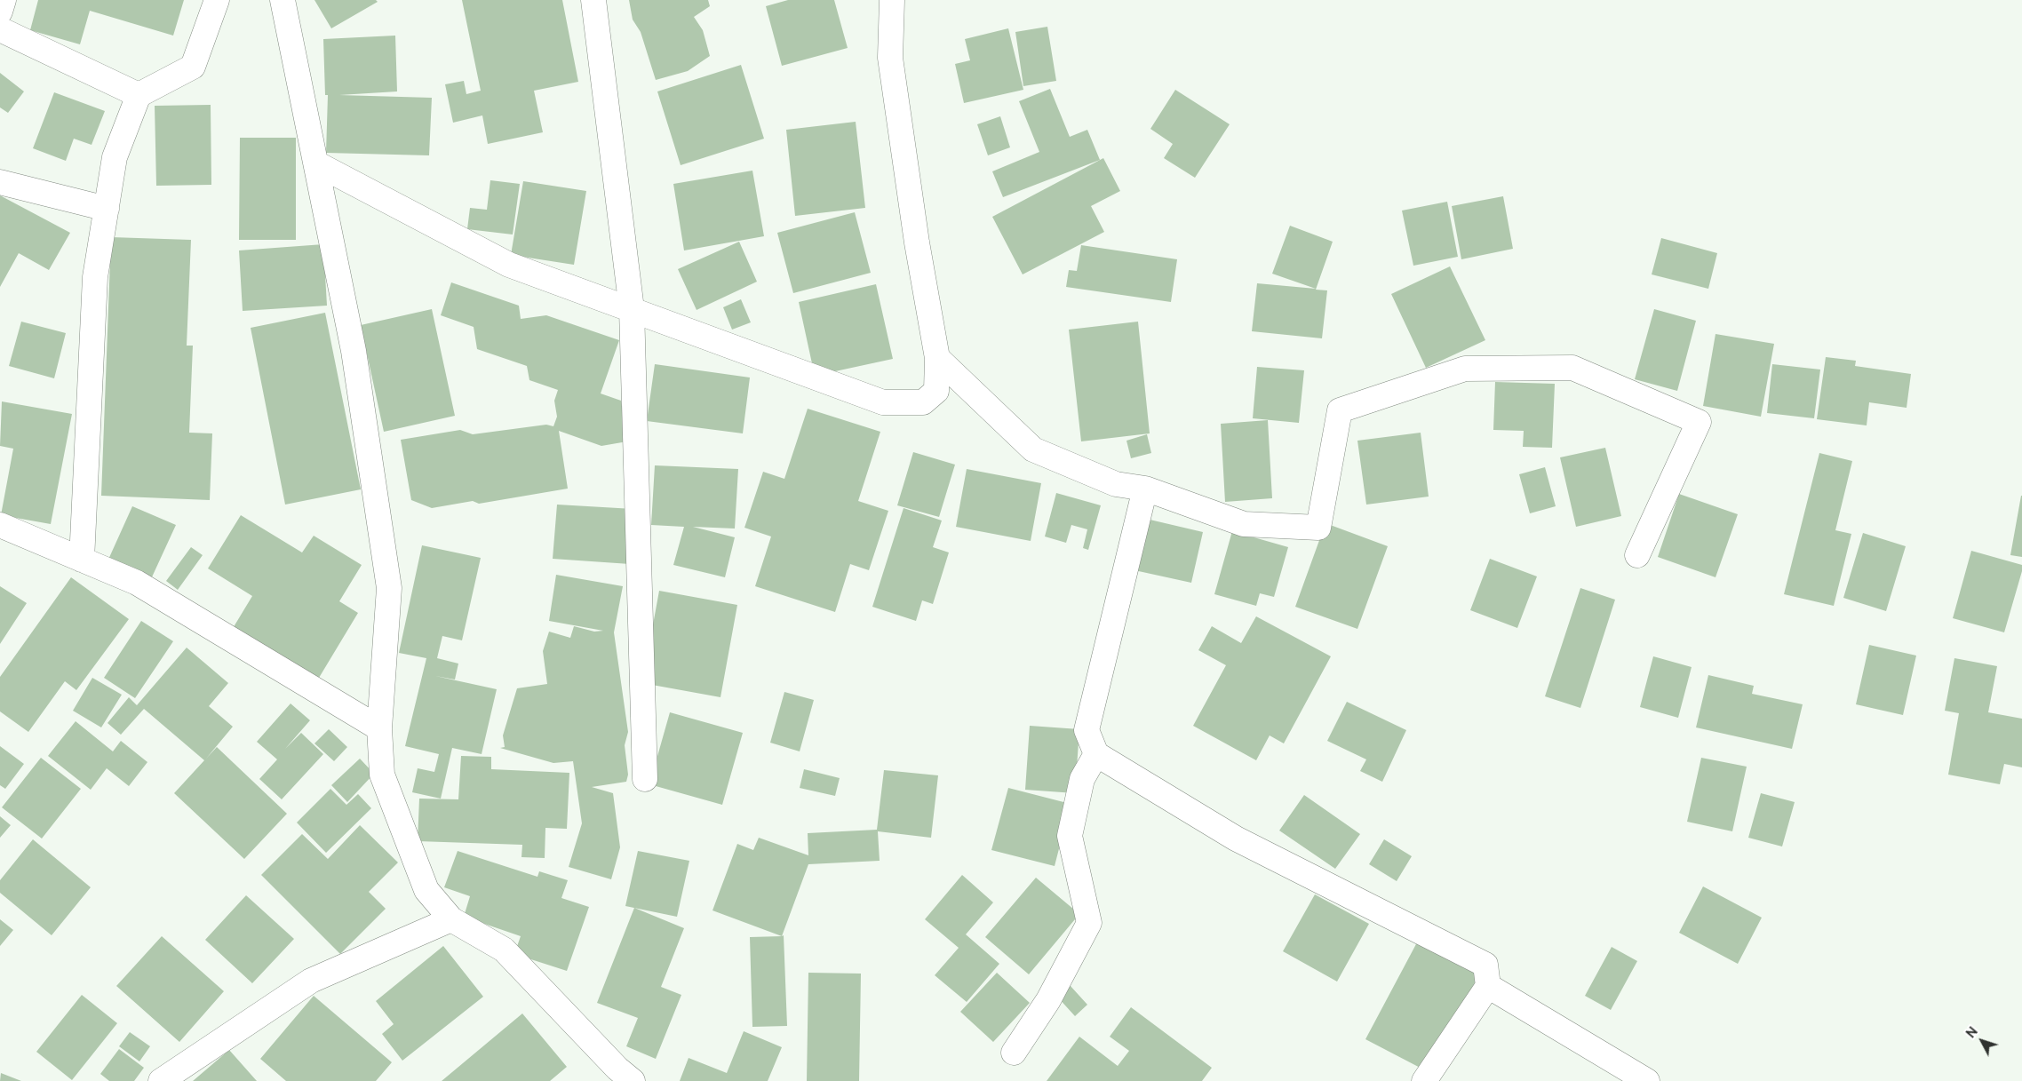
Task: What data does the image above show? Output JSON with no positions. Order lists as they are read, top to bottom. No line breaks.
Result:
{"north":"top left"}
